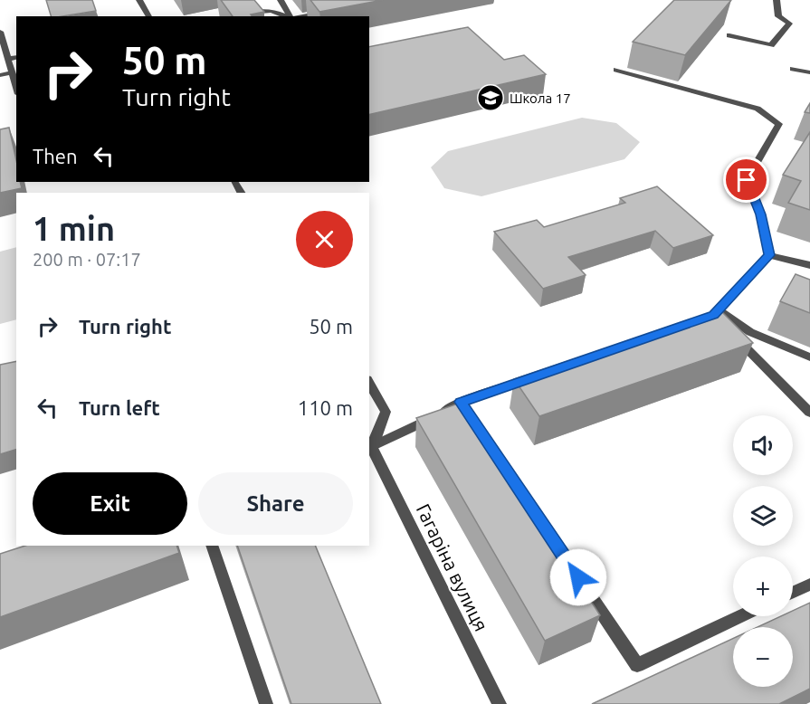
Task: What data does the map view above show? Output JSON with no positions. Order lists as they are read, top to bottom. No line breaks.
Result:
{"streets":{"street":["Гагаріна вулиця"]},"places":{"school or university":["Школа 17"]},"page":{"turn":["50 m","Turn right"],"then":"Then","heading":["1 min","200 m · 07:17"],"list":[{"name":"Turn right","value":"50 m"},{"name":"Turn left","value":"110 m"}],"map_buttons":["+","−"],"buttons":["Exit","Share"]}}
